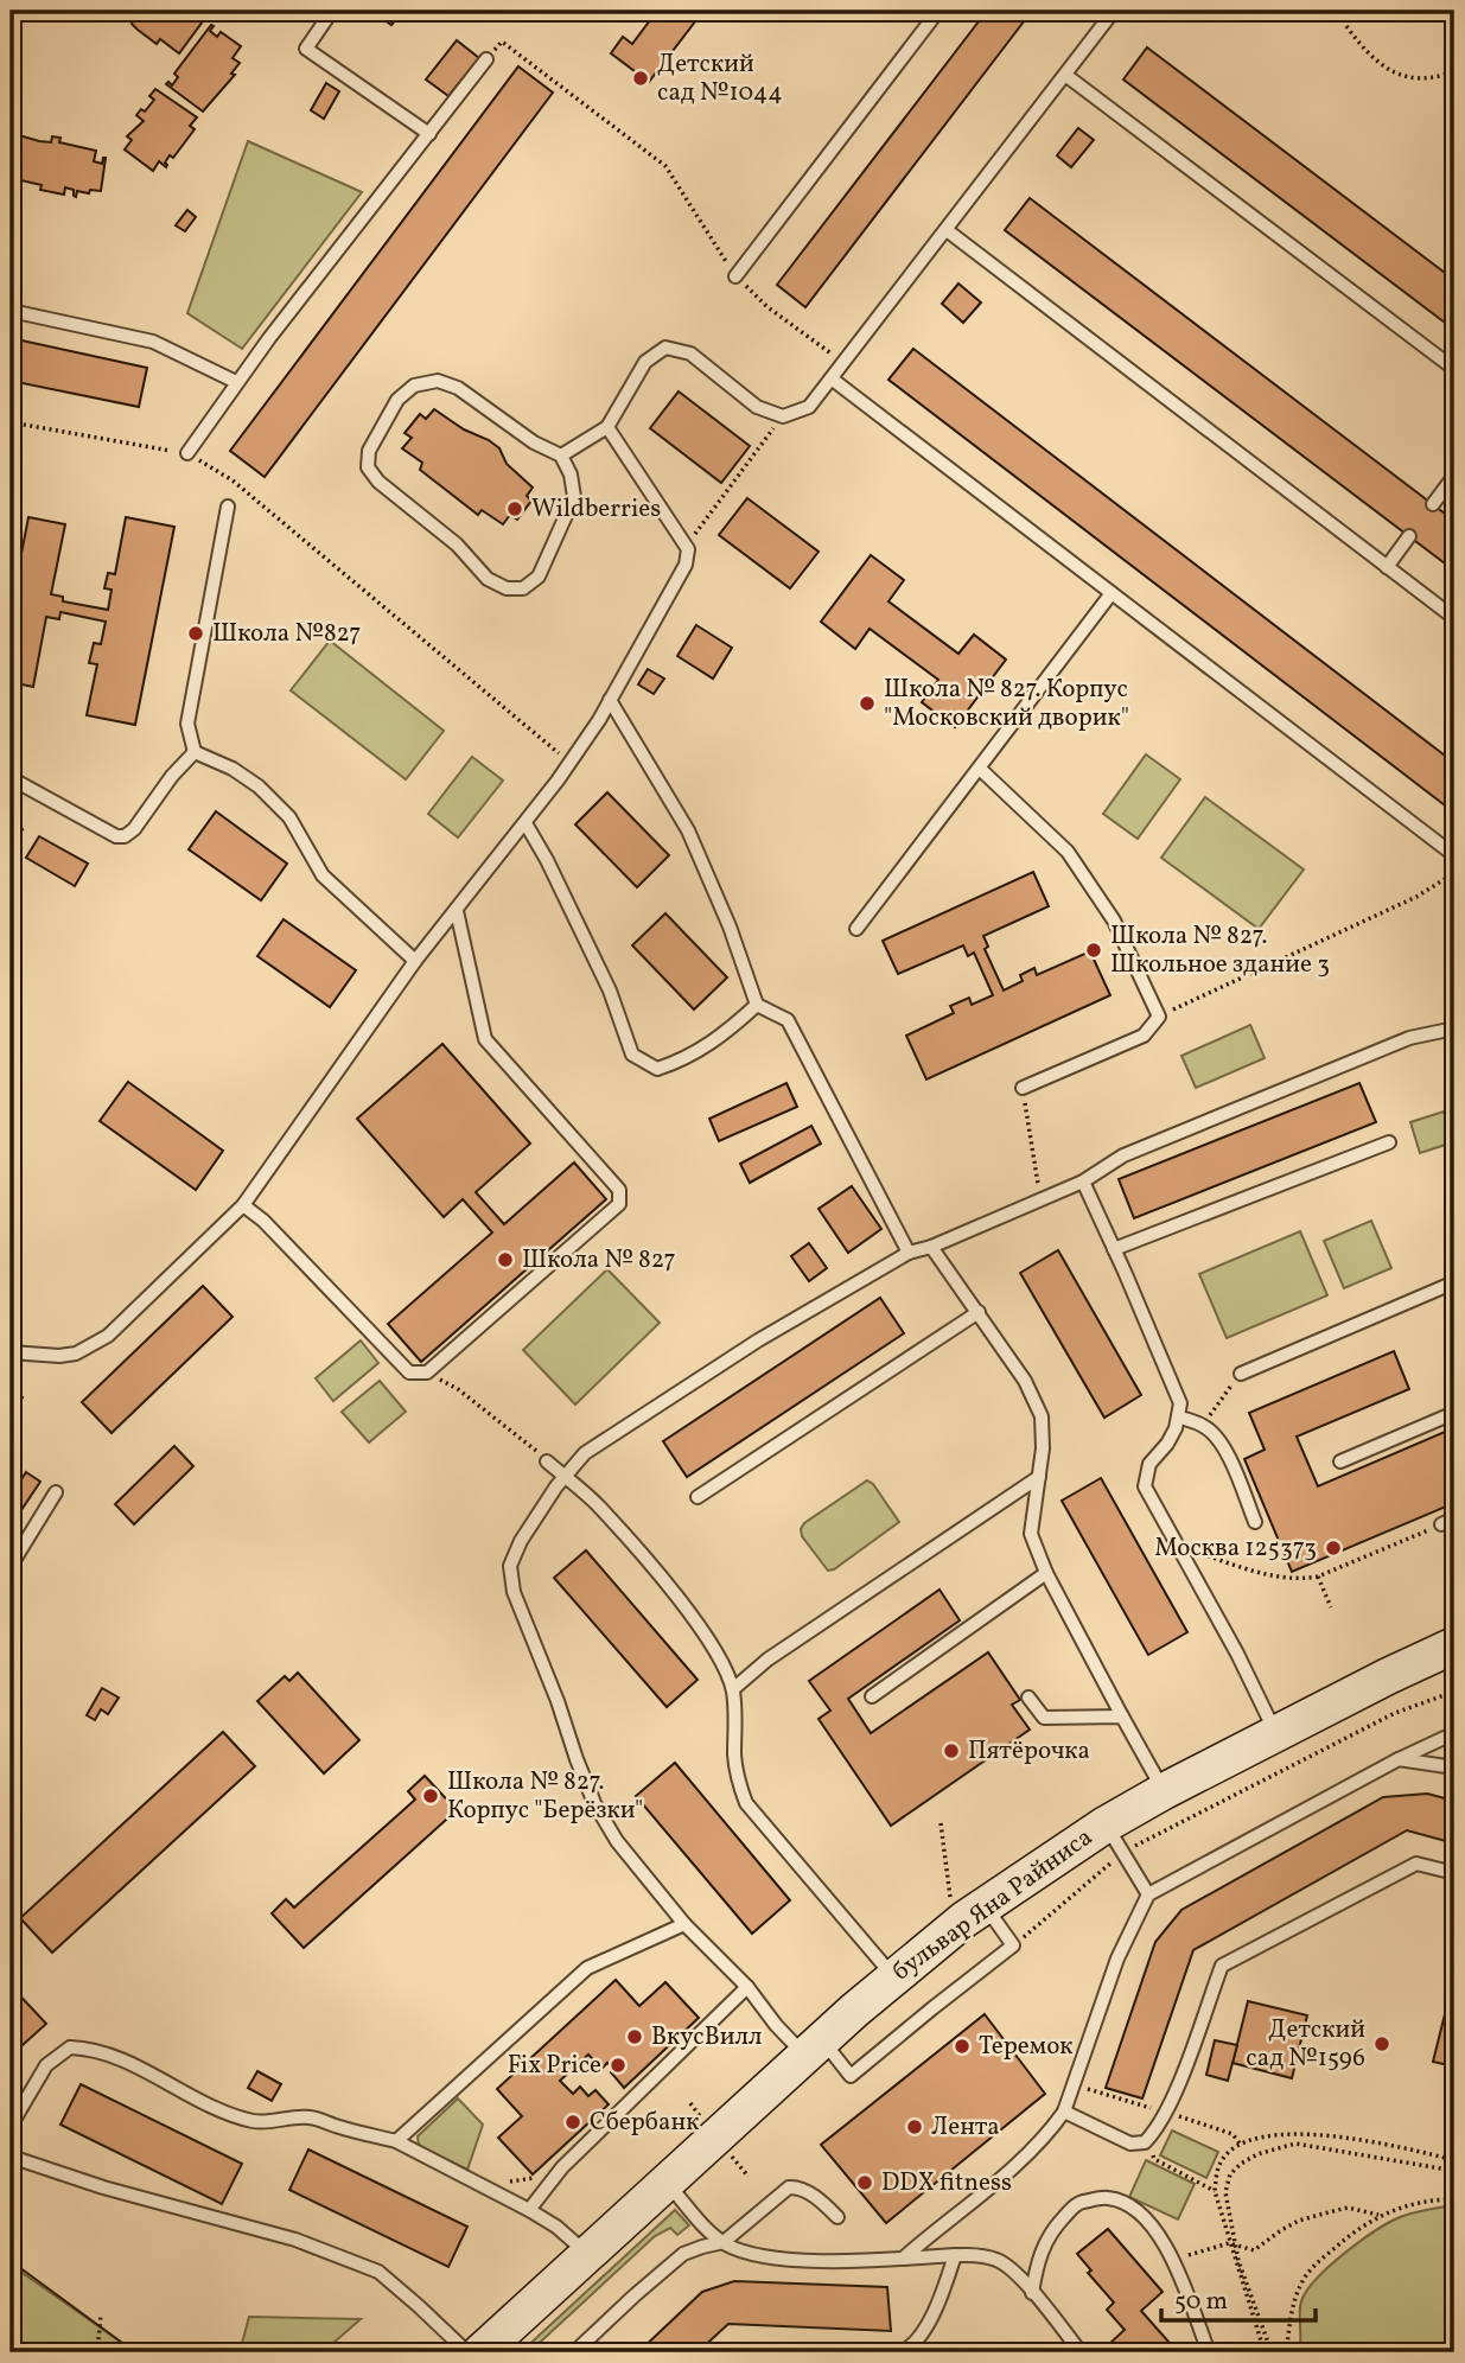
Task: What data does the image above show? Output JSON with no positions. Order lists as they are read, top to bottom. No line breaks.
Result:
{"streets":{"main road":["бульвар Яна Райниса"]},"places":["Детский сад №1044","Wildberries","Школа №827","Школа № 827. Корпус \"Московский дворик\"","Школа № 827. Школьное здание 3","Школа № 827","Москва 125373","Пятёрочка","Школа № 827. Корпус \"Берёзки\"","ВкусВилл","Детский сад №1596","Теремок","Fix Price","Сбербанк","Лента","DDX fitness"],"scale_bar":"50 m"}
